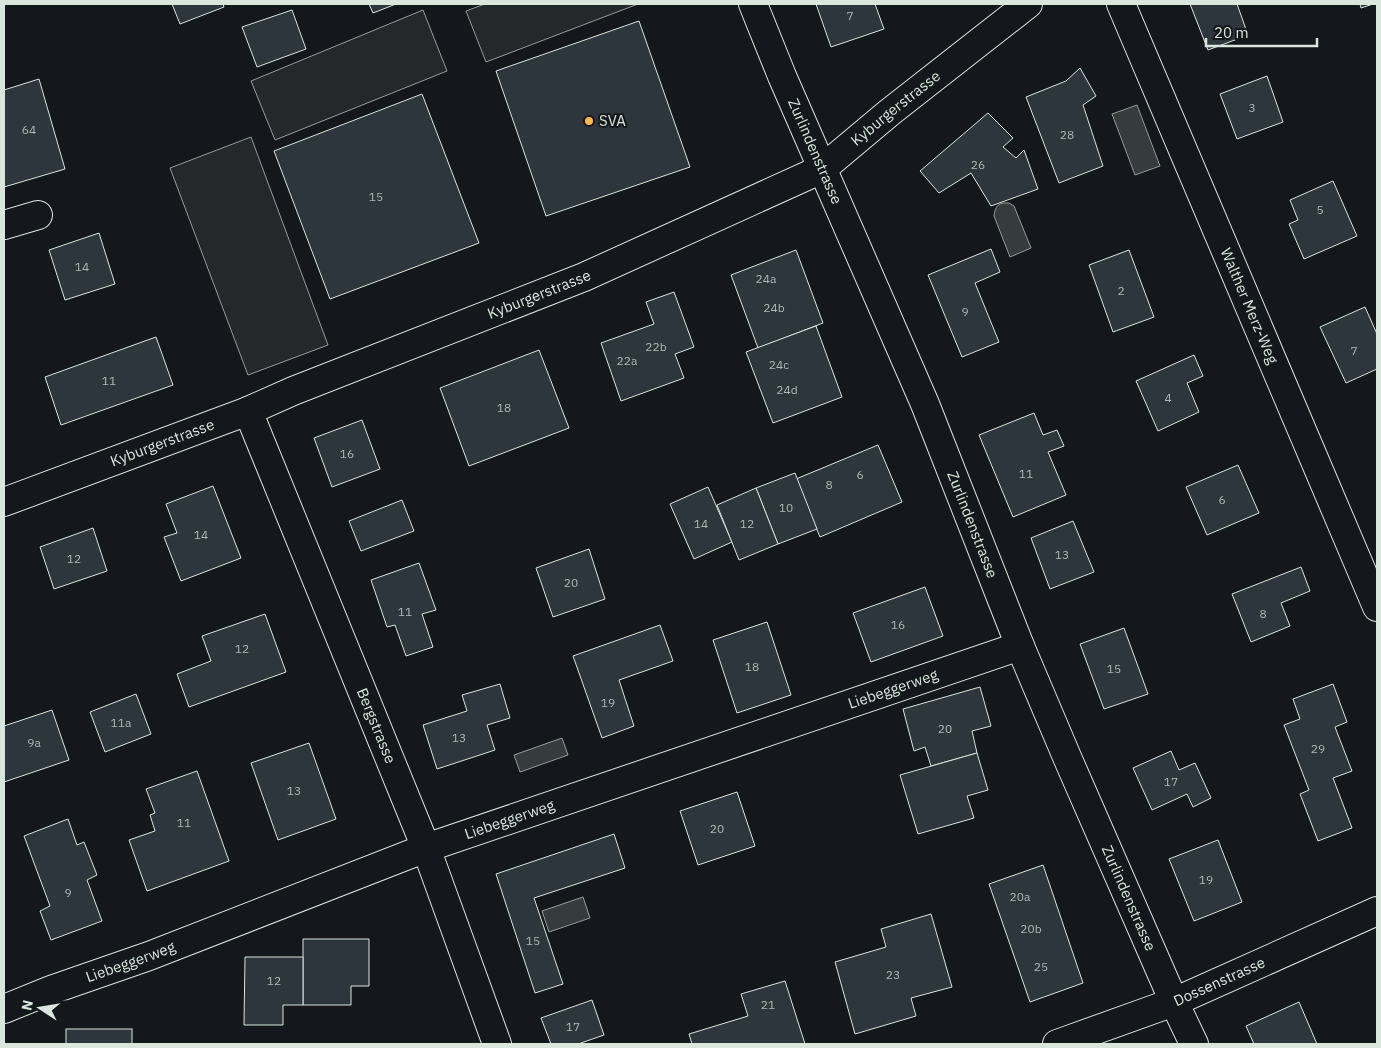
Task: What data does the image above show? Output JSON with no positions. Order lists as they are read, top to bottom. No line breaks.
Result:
{"streets":{"street":["Kyburgerstrasse","Zurlindenstrasse","Walther Merz-Weg","Liebeggerweg","Bergstrasse","Dossenstrasse"]},"crossings":[["Kyburgerstrasse","Zurlindenstrasse"],["Kyburgerstrasse","Bergstrasse"],["Zurlindenstrasse","Liebeggerweg"],["Zurlindenstrasse","Dossenstrasse"],["Liebeggerweg","Bergstrasse"]],"places":["SVA"],"house_numbers":["7","3","64","28","26","15","5","14","24a","2","24b","9","22b","7","22a","24c","11","24d","4","18","16","11","6","8","6","10","14","12","14","13","12","20","11","8","16","12","18","15","19","11a","20","13","9a","29","17","13","11","20","19","9","20a","20b","15","25","23","12","21","17"],"scale_bar":"20 m","north":"left"}
